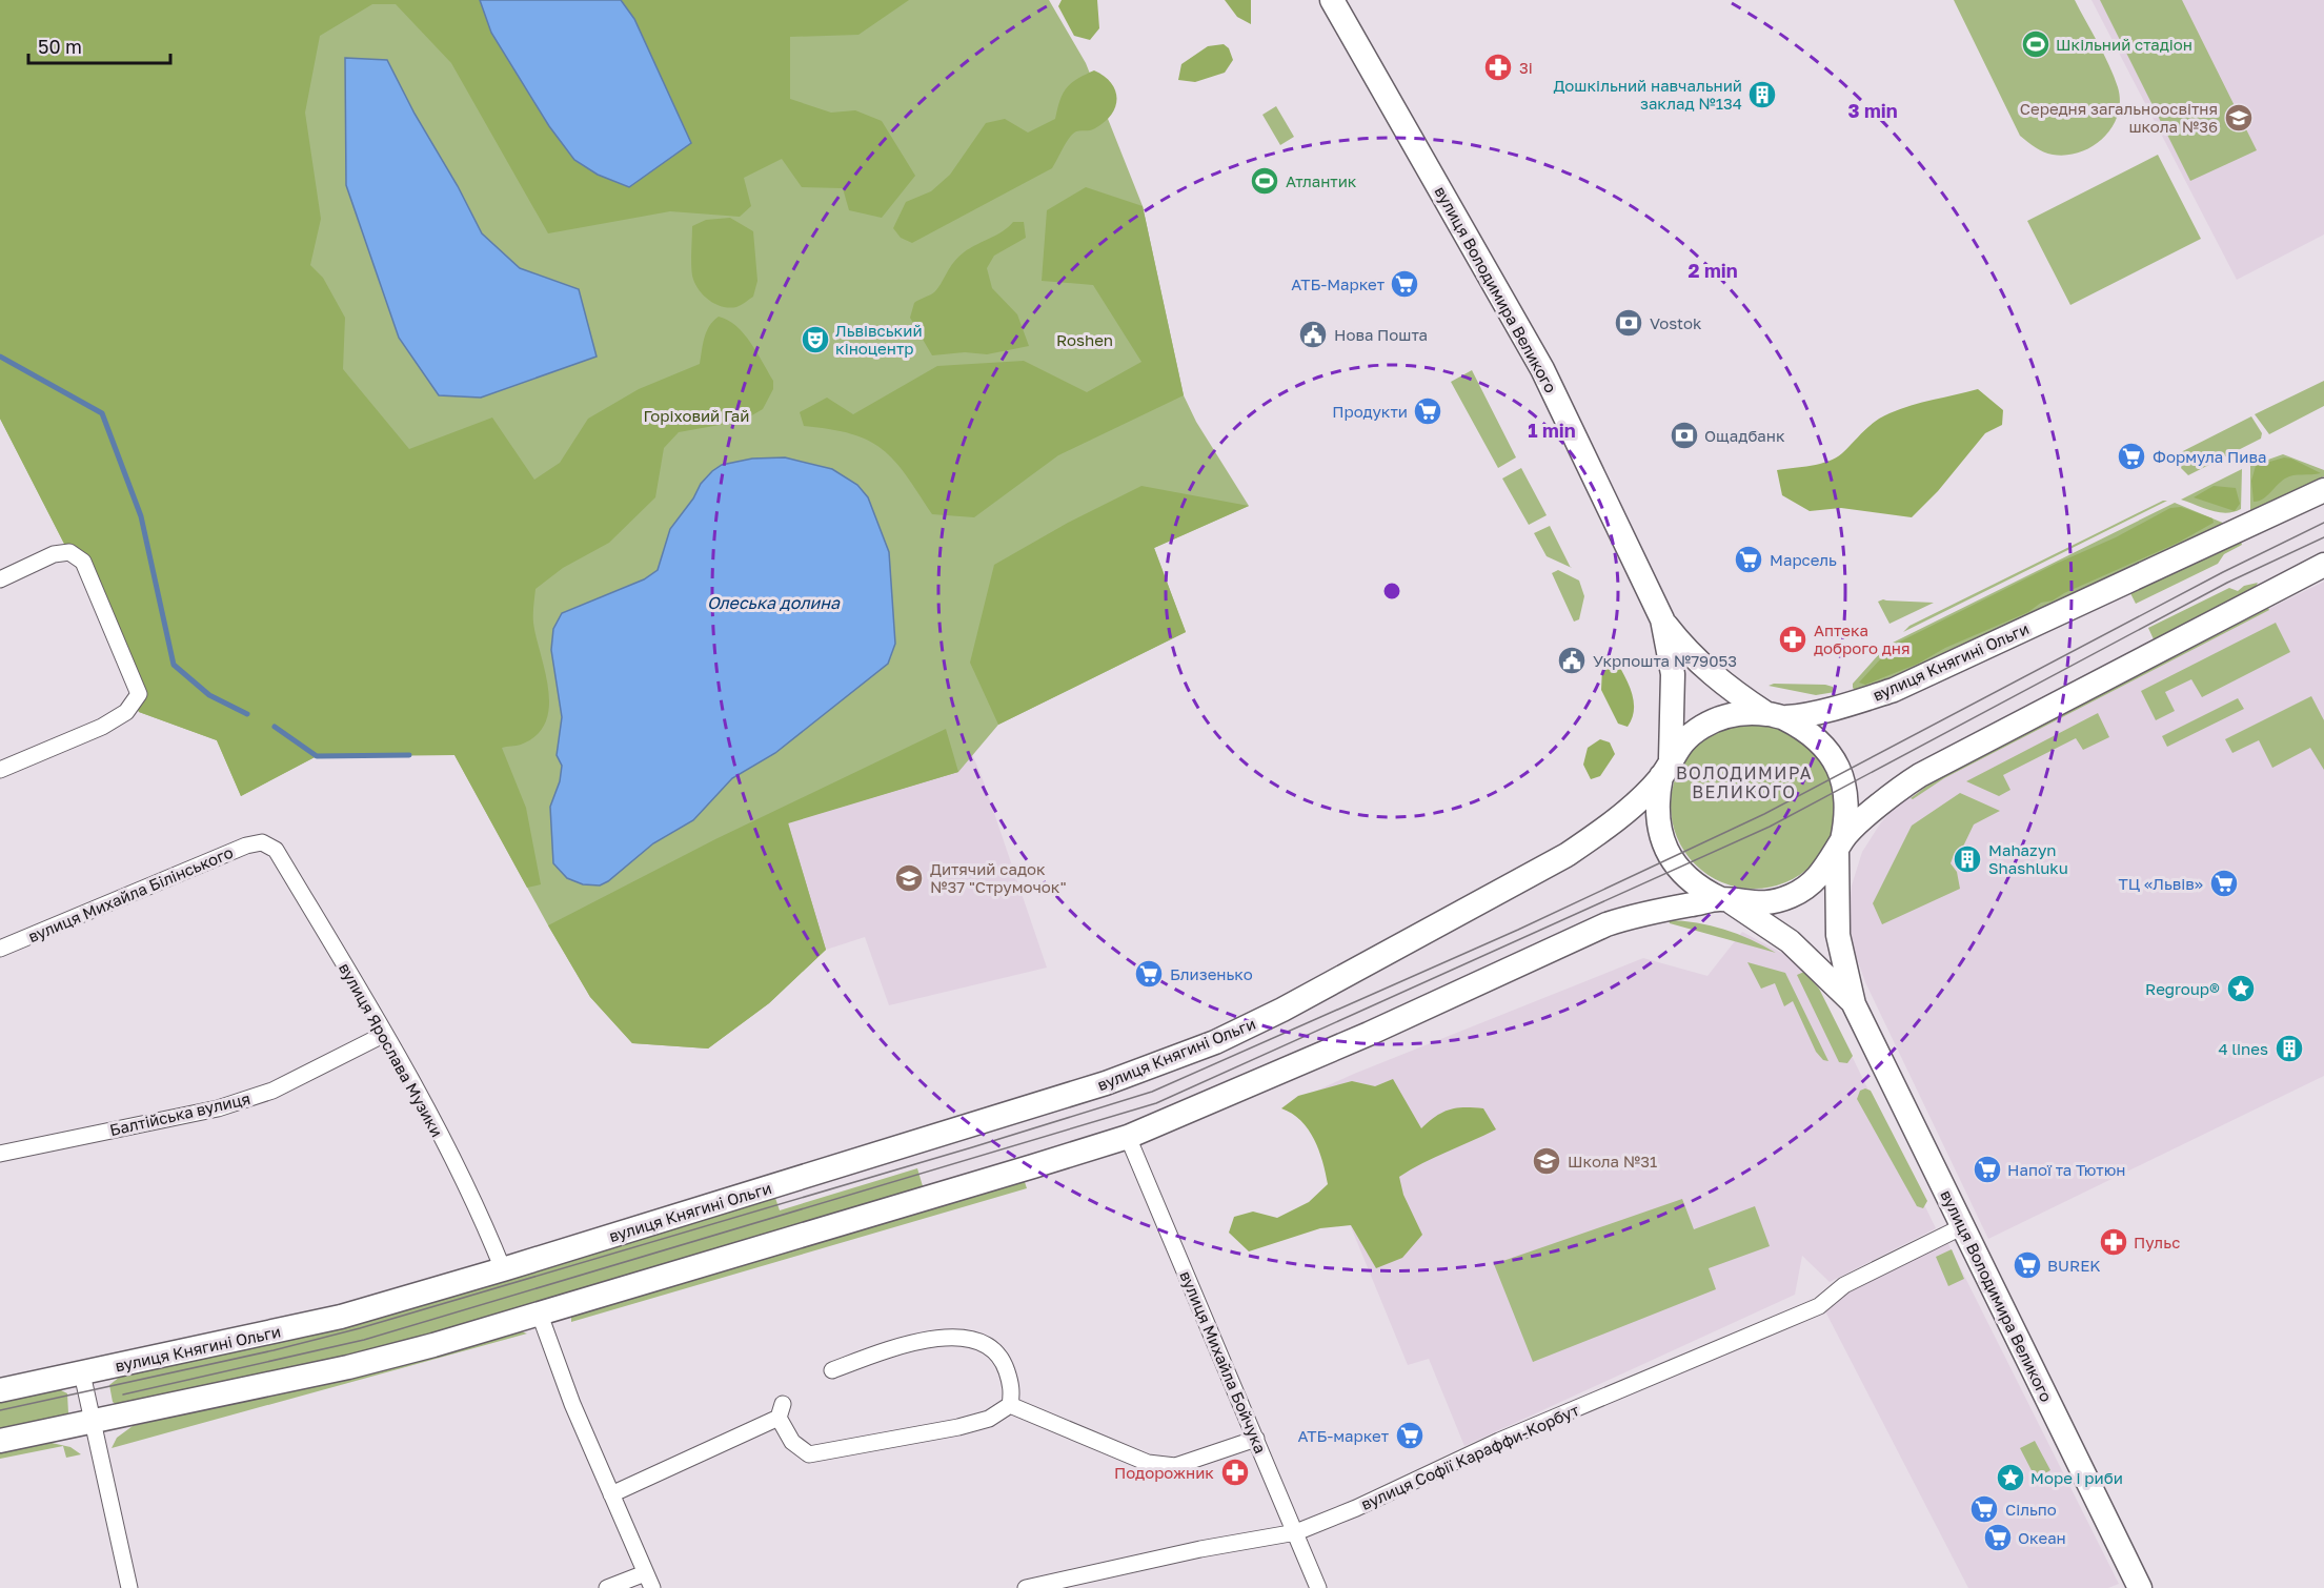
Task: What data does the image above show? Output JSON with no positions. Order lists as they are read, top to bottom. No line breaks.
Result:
{"streets":{"main road":["вулиця Володимира Великого","вулиця Княгині Ольги"],"street":["вулиця Михайла Білінського","вулиця Ярослава Музики","Балтійська вулиця","вулиця Михайла Бойчука","вулиця Софії Караффи-Корбут"]},"crossings":[["вулиця Володимира Великого","вулиця Княгині Ольги"],["вулиця Володимира Великого","вулиця Софії Караффи-Корбут"],["вулиця Княгині Ольги","вулиця Ярослава Музики"],["вулиця Михайла Білінського","вулиця Ярослава Музики"],["вулиця Ярослава Музики","Балтійська вулиця"],["вулиця Михайла Бойчука","вулиця Софії Караффи-Корбут"]],"districts":["ВОЛОДИМИРА ВЕЛИКОГО"],"water":["Олеська долина"],"parks":["Roshen","Горіховий Гай"],"places":{"sports":["Шкільний стадіон","Атлантик"],"pharmacy":["3і","Аптека доброго дня","Пульс","Подорожник"],"building":["Дошкільний навчальний заклад №134","Mahazyn Shashluku","4 lines"],"school or university":["Середня загальноосвітня школа №36","Дитячий садок №37 \"Струмочок\"","Школа №31"],"supermarket":["АТБ-Маркет","Продукти","Формула Пива","Марсель","ТЦ «Львів»","Близенько","Напої та Тютюн","BUREK","АТБ-маркет","Сільпо","Океан"],"bank":["Vostok","Ощадбанк"],"public building":["Нова Пошта","Укрпошта №79053"],"theatre":["Львівський кіноцентр"],"place":["Regroup®","Море і риби"]},"scale_bar":"50 m","rings":["3 min","2 min","1 min"]}
